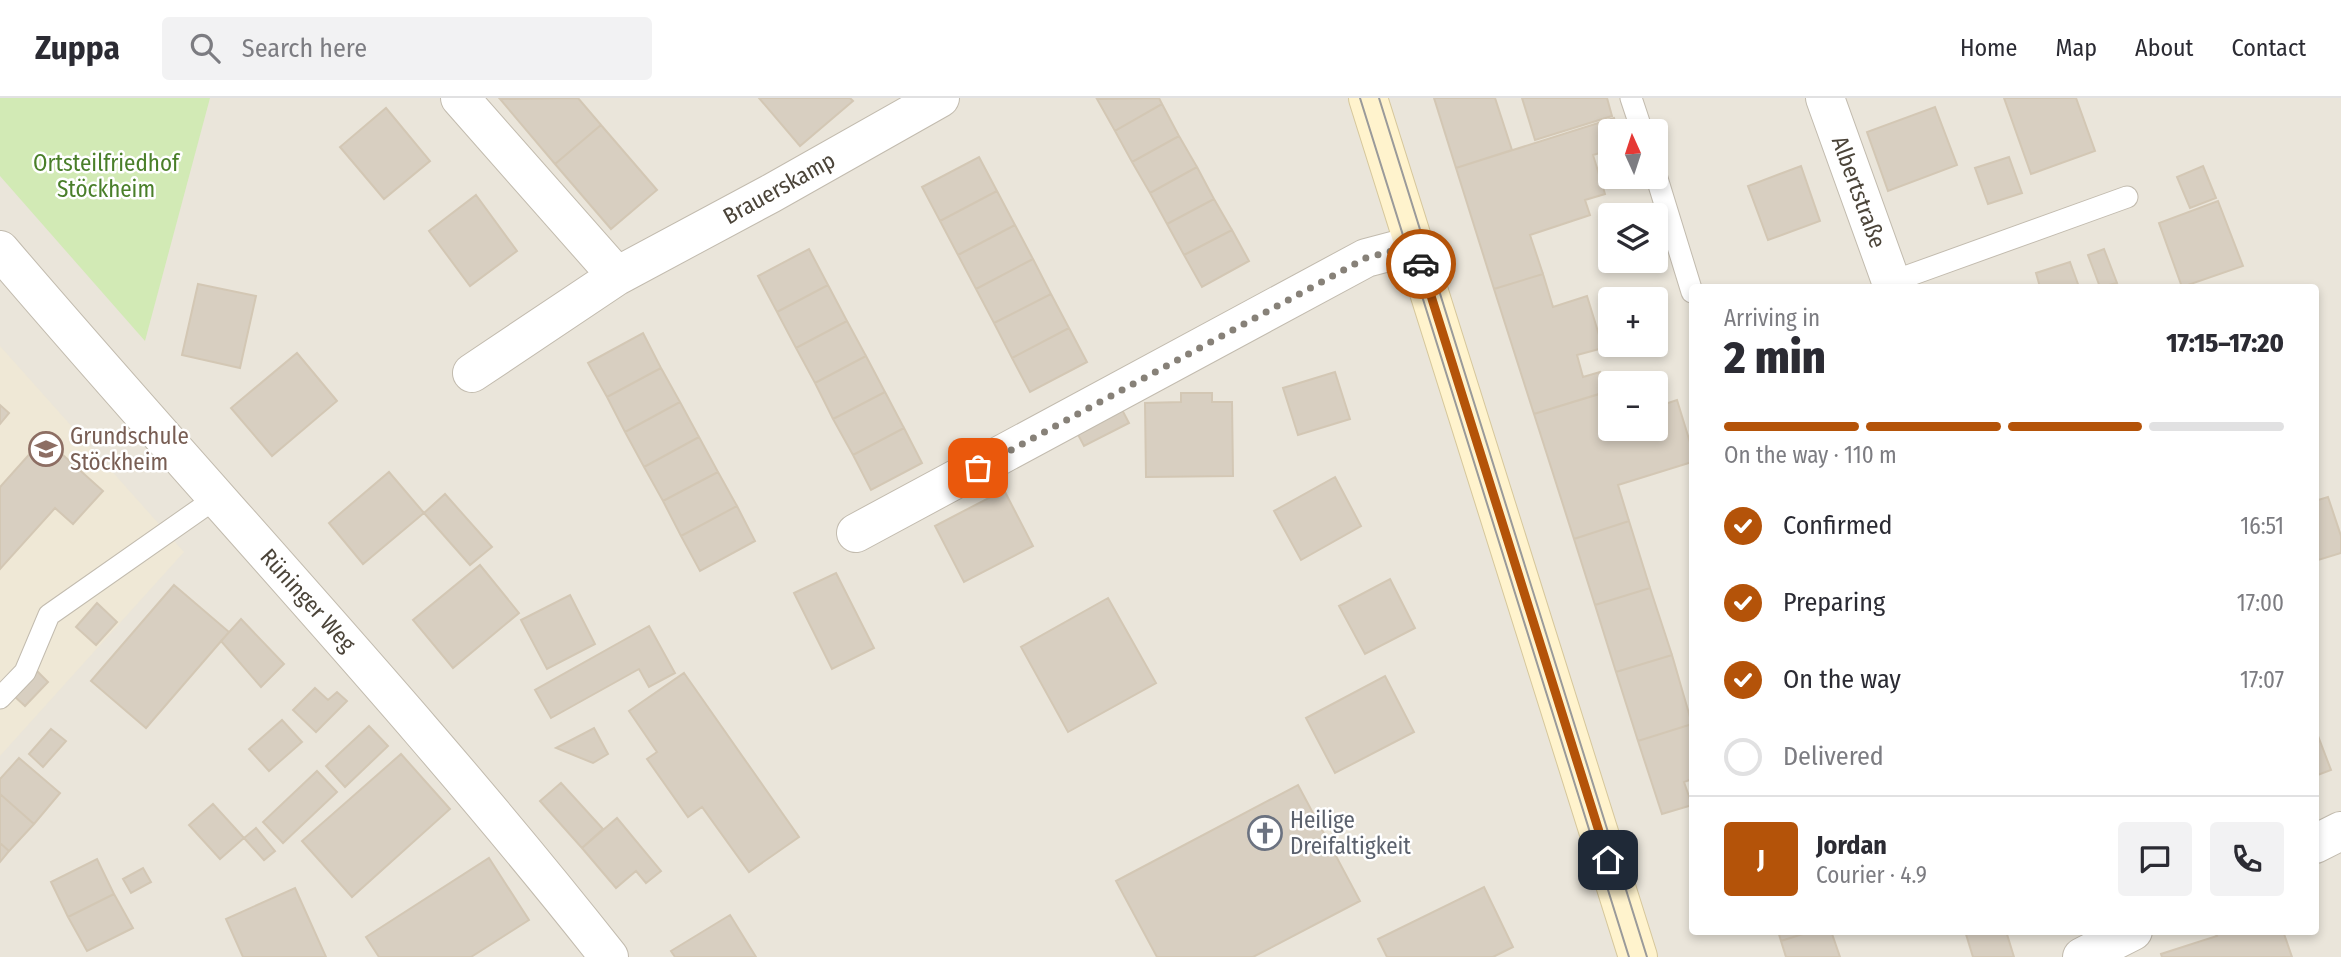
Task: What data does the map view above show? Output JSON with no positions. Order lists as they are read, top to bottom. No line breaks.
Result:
{"streets":{"street":["Brauerskamp","Albertstraße","Rüninger Weg"]},"parks":["Ortsteilfriedhof Stöckheim"],"places":{"school or university":["Grundschule Stöckheim"],"church":["Heilige Dreifaltigkeit"]},"north":"top","page":{"header":"Zuppa","search":"Search here","nav":["Home","Map","About","Contact"],"map_buttons":["+","−"],"heading":["2 min","Arriving in","17:15–17:20"],"panel":["Jordan","Courier · 4.9"],"bar":"On the way · 110 m","list":[["Confirmed","16:51"],["Preparing","17:00"],["On the way","17:07"],"Delivered"],"round":"J"}}
